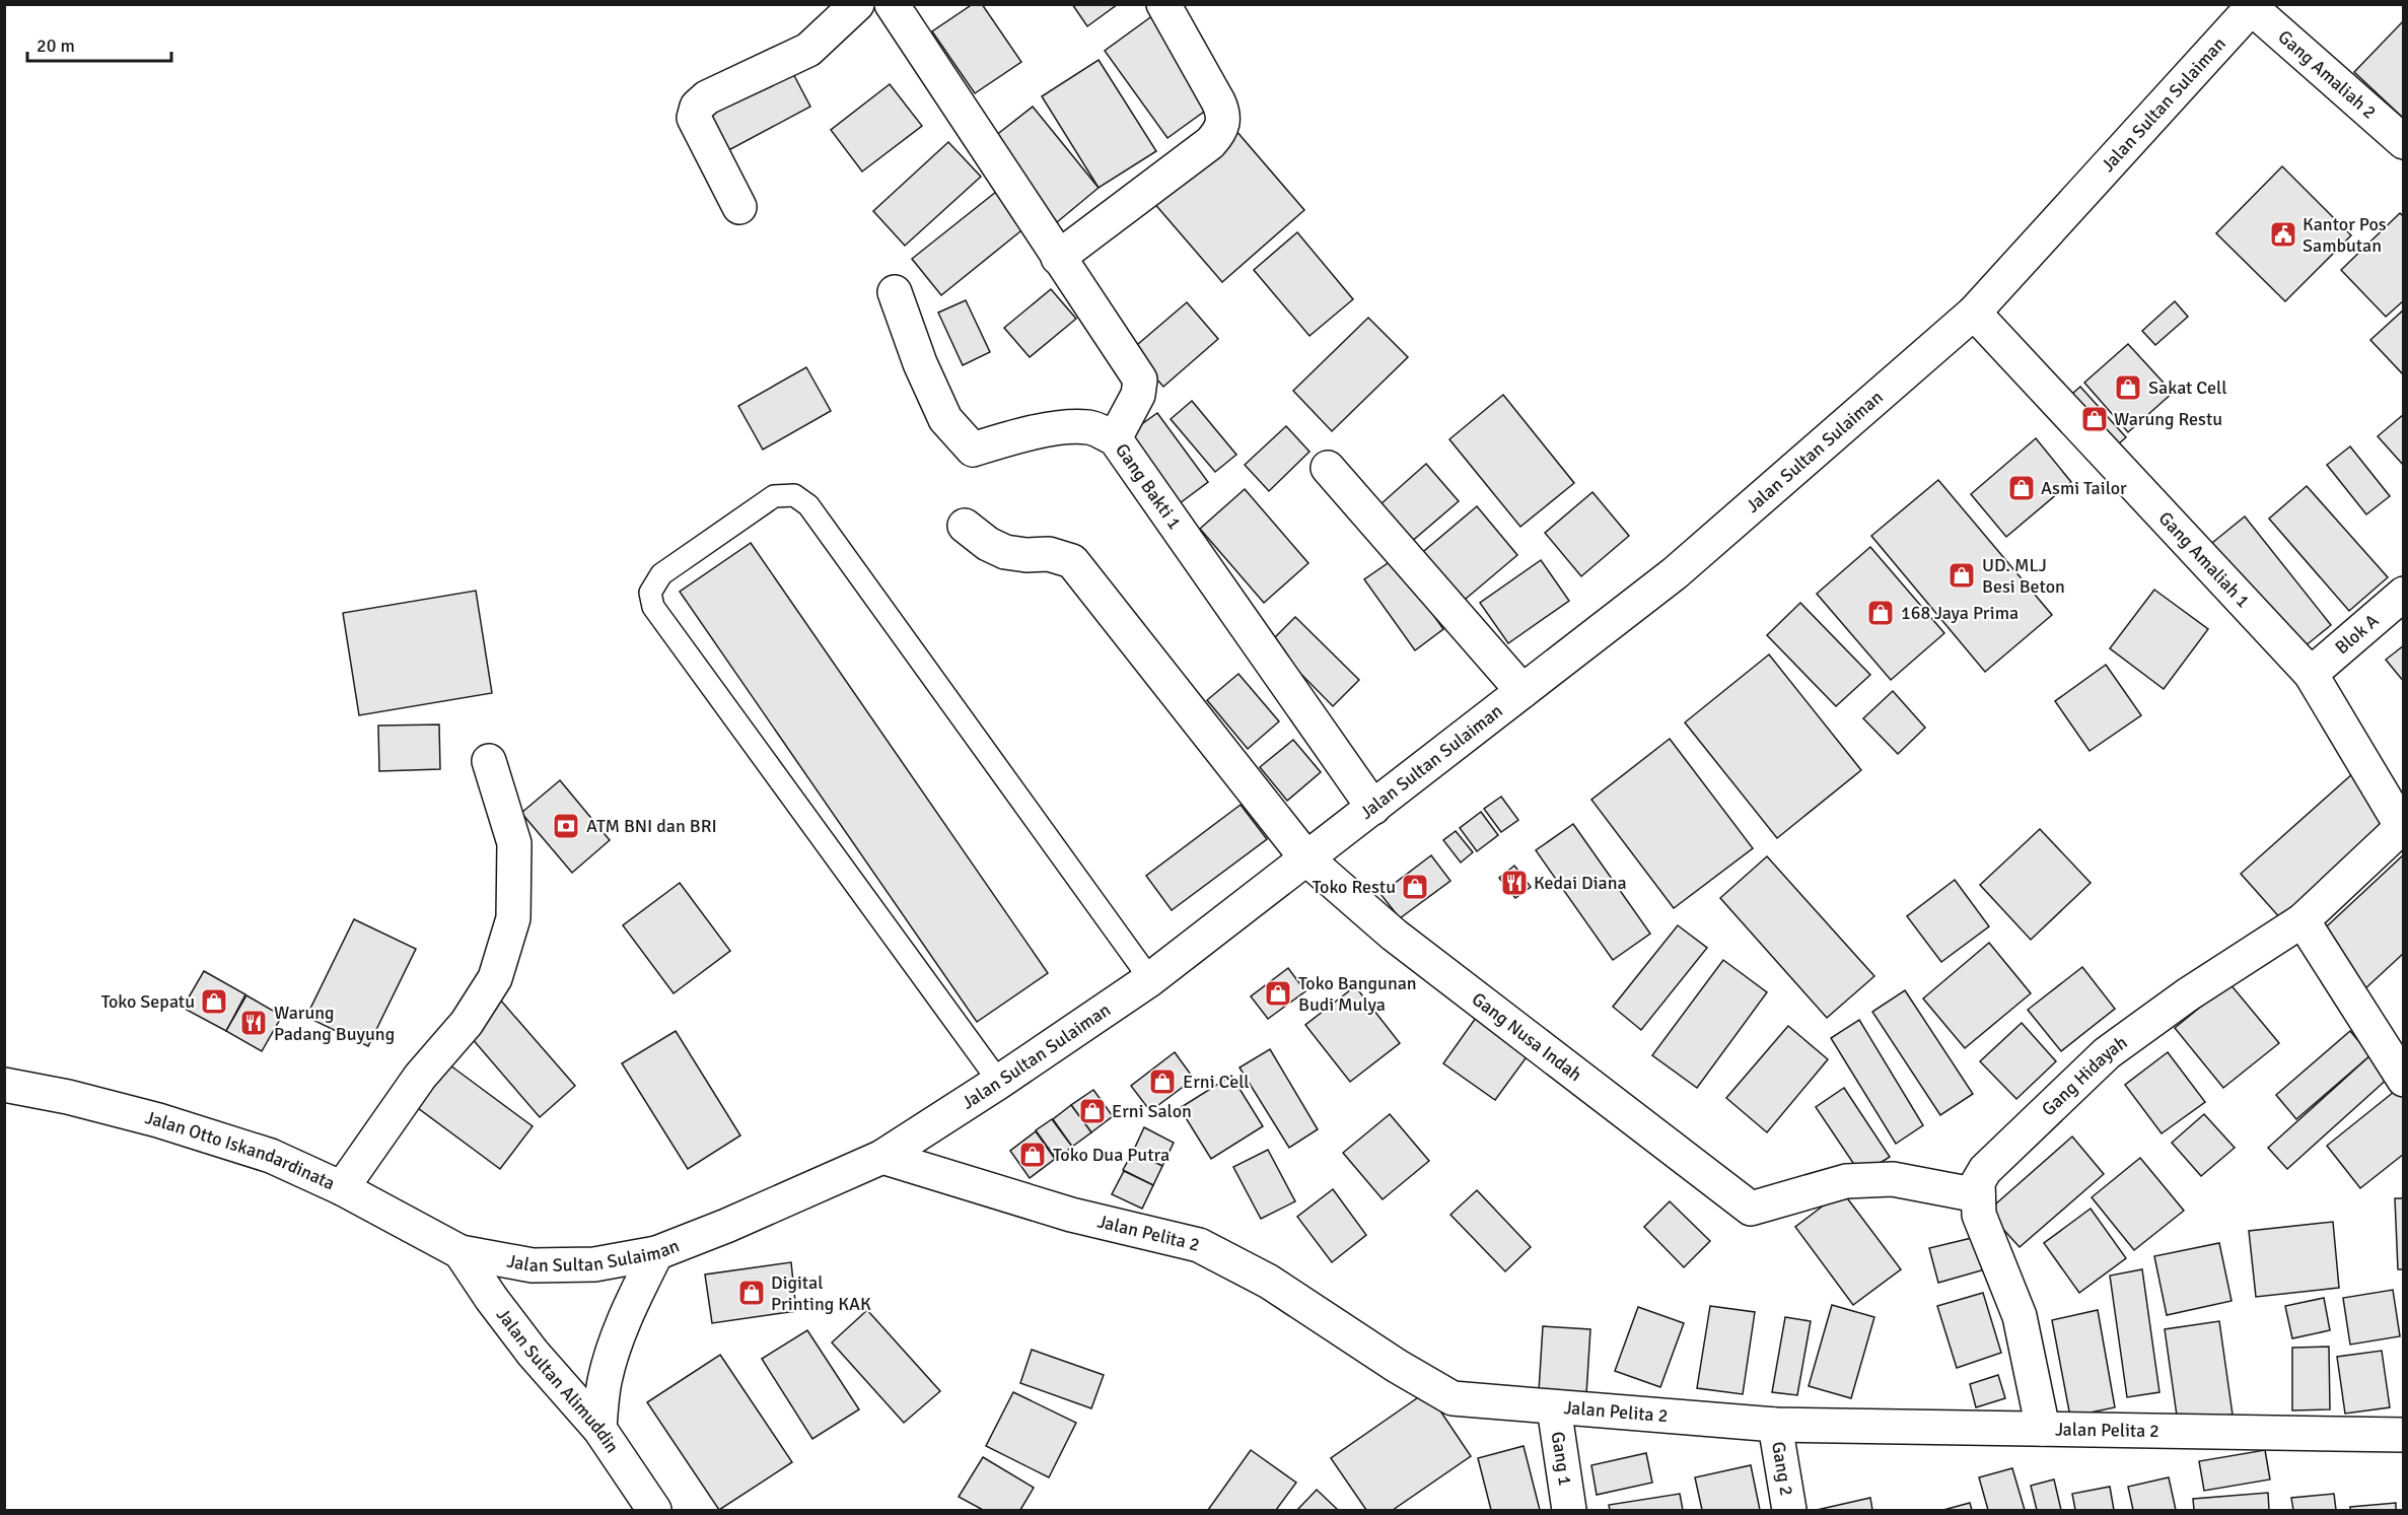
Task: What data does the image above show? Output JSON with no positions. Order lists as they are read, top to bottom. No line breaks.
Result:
{"streets":{"street":["Gang Amaliah 2","Jalan Sultan Sulaiman","Gang Bakti 1","Gang Amaliah 1","Blok A","Gang Nusa Indah","Gang Hidayah","Jalan Otto Iskandardinata","Jalan Pelita 2","Jalan Sultan Alimuddin","Gang 1","Gang 2"]},"crossings":[["Gang Amaliah 2","Jalan Sultan Sulaiman"],["Jalan Sultan Sulaiman","Gang Bakti 1"],["Jalan Sultan Sulaiman","Gang Amaliah 1"],["Jalan Sultan Sulaiman","Gang Nusa Indah"],["Jalan Sultan Sulaiman","Jalan Otto Iskandardinata"],["Jalan Sultan Sulaiman","Jalan Pelita 2"],["Jalan Sultan Sulaiman","Jalan Sultan Alimuddin"],["Gang Amaliah 1","Blok A"],["Gang Amaliah 1","Gang Hidayah"],["Gang Nusa Indah","Gang Hidayah"],["Gang Hidayah","Jalan Pelita 2"],["Jalan Otto Iskandardinata","Jalan Sultan Alimuddin"],["Jalan Pelita 2","Gang 1"],["Jalan Pelita 2","Gang 2"]],"places":{"public building":["Kantor Pos Sambutan"],"shop":["Sakat Cell","Warung Restu","Asmi Tailor","UD. MLJ Besi Beton","168 Jaya Prima","Toko Restu","Toko Bangunan Budi Mulya","Toko Sepatu","Erni Cell","Erni Salon","Toko Dua Putra","Digital Printing KAK"],"bank":["ATM BNI dan BRI"],"restaurant":["Kedai Diana","Warung Padang Buyung"]},"scale_bar":"20 m"}
